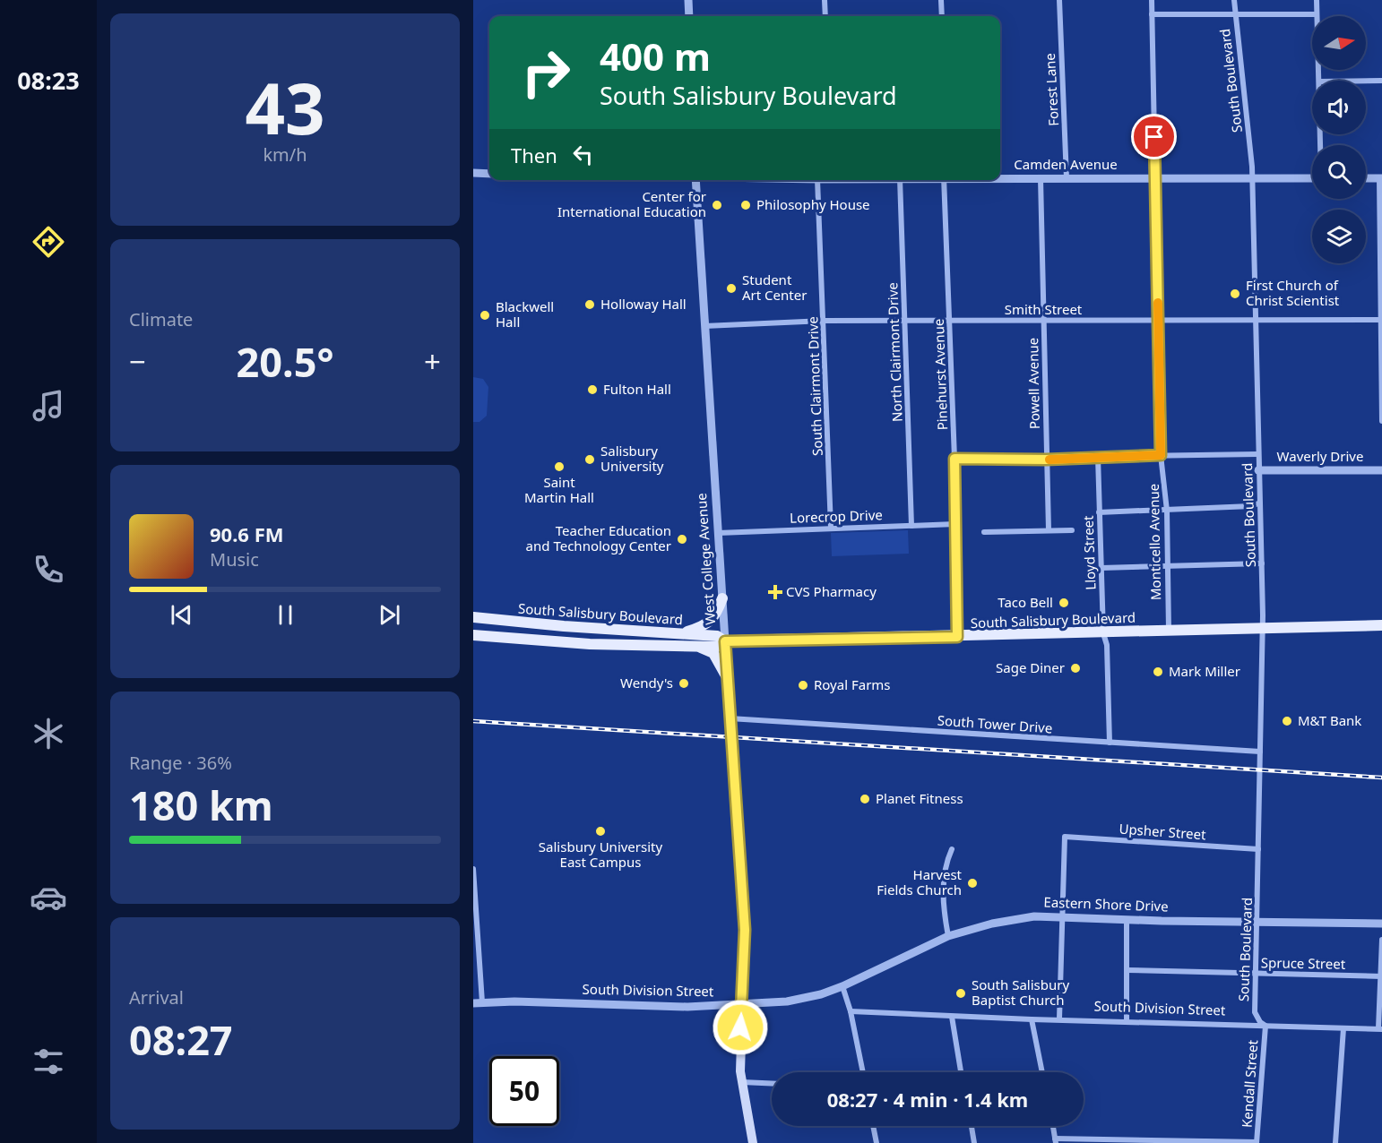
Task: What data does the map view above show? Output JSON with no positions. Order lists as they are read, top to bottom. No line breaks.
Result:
{"streets":{"main road":["West College Avenue","South Salisbury Boulevard"],"street":["South Boulevard","Forest Lane","Camden Avenue","Smith Street","North Clairmont Drive","Pinehurst Avenue","Powell Avenue","South Clairmont Drive","Waverly Drive","Lorecrop Drive","Monticello Avenue","Lloyd Street","South Tower Drive","Upsher Street","Eastern Shore Drive","Spruce Street","South Division Street","Kendall Street"]},"crossings":[["South Boulevard","Camden Avenue"],["South Boulevard","Smith Street"],["South Boulevard","Waverly Drive"],["South Boulevard","South Salisbury Boulevard"],["South Boulevard","South Tower Drive"],["South Boulevard","Upsher Street"],["South Boulevard","Eastern Shore Drive"],["South Boulevard","Spruce Street"],["South Boulevard","South Division Street"],["South Boulevard","Kendall Street"],["Forest Lane","Camden Avenue"],["Camden Avenue","Powell Avenue"],["Camden Avenue","Monticello Avenue"],["Smith Street","North Clairmont Drive"],["Smith Street","Pinehurst Avenue"],["Smith Street","Powell Avenue"],["Smith Street","South Clairmont Drive"],["Smith Street","Monticello Avenue"],["Smith Street","West College Avenue"],["North Clairmont Drive","Lorecrop Drive"],["Pinehurst Avenue","Lorecrop Drive"],["Pinehurst Avenue","South Salisbury Boulevard"],["South Clairmont Drive","Lorecrop Drive"],["Lorecrop Drive","West College Avenue"],["Monticello Avenue","South Salisbury Boulevard"],["Lloyd Street","South Salisbury Boulevard"],["Lloyd Street","South Tower Drive"],["West College Avenue","South Salisbury Boulevard"],["West College Avenue","South Tower Drive"],["West College Avenue","South Division Street"],["Upsher Street","Eastern Shore Drive"],["Eastern Shore Drive","South Division Street"],["South Division Street","Kendall Street"]],"places":{"other":["Center for International Education","Philosophy House","Student Art Center","First Church of Christ Scientist","Holloway Hall","Blackwell Hall","Fulton Hall","Salisbury University","Saint Martin Hall","Teacher Education and Technology Center","Taco Bell","Sage Diner","Mark Miller","Wendy's","Royal Farms","M&T Bank","Planet Fitness","Salisbury University East Campus","Harvest Fields Church","South Salisbury Baptist Church"],"health":["CVS Pharmacy"]},"north":"right","page":{"tabs":"08:23","tile":[["43","km/h"],"Climate",["Range · 36%","180 km"],["Arrival","08:27"]],"turn":["400 m","South Salisbury Boulevard"],"then":"Then","heat":["−","20.5°","+"],"song":["90.6 FM","Music"],"limit":"50","trip":"08:27 · 4 min · 1.4 km"}}
